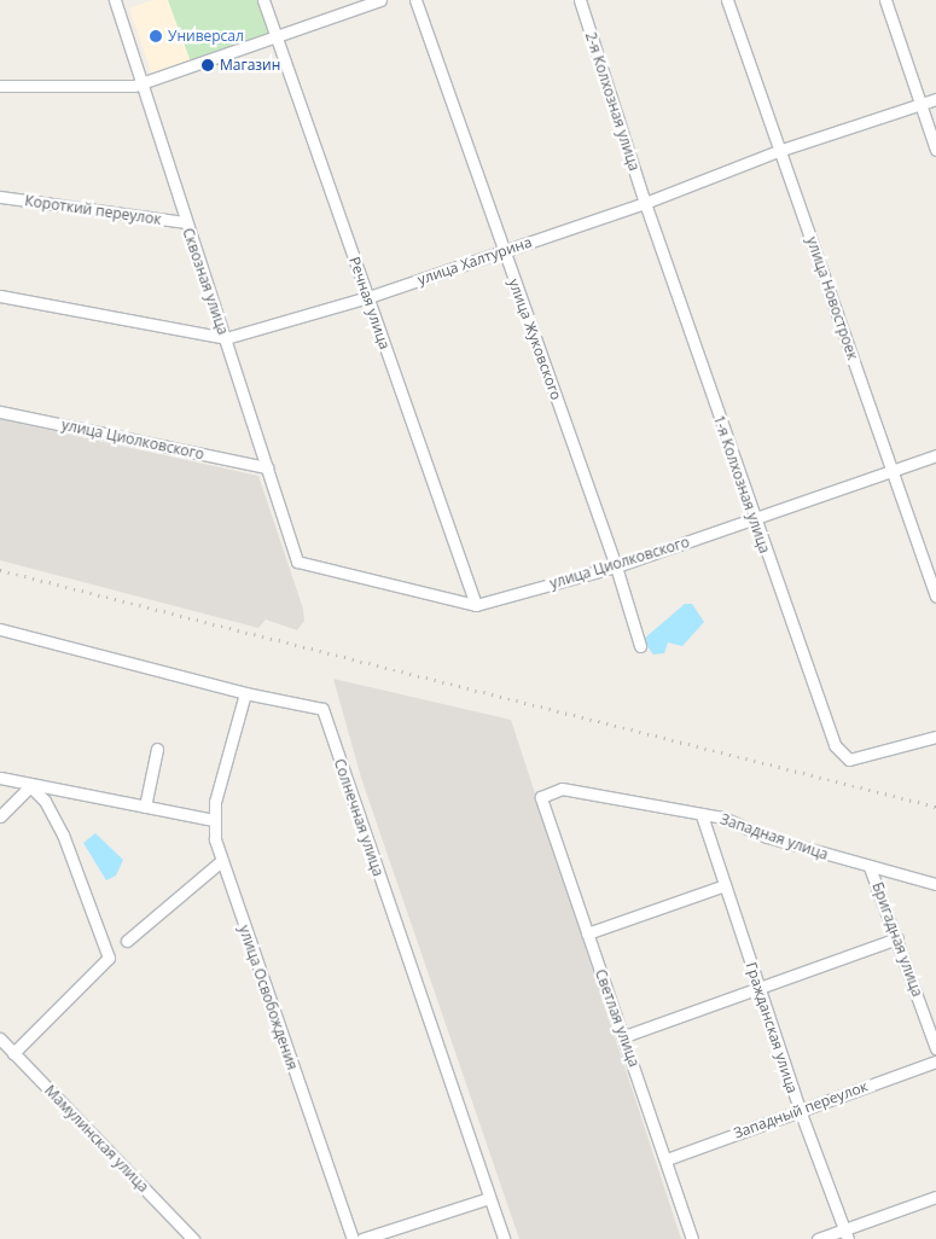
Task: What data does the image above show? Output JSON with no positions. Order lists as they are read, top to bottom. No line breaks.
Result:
{"streets":{"street":["2-я Колхозная улица","Короткий переулок","улица Халтурина","Сквозная улица","улица Новостроек","Речная улица","улица Жуковского","улица Циолковского","1-я Колхозная улица","Солнечная улица","Западная улица","Бригадная улица","улица Освобождения","Светлая улица","Гражданская улица","Западный переулок","Мамулинская улица"]},"crossings":[["2-я Колхозная улица","улица Халтурина"],["2-я Колхозная улица","1-я Колхозная улица"],["Короткий переулок","Сквозная улица"],["улица Халтурина","Сквозная улица"],["улица Халтурина","улица Новостроек"],["улица Халтурина","Речная улица"],["улица Халтурина","улица Жуковского"],["улица Халтурина","1-я Колхозная улица"],["Сквозная улица","улица Циолковского"],["улица Новостроек","улица Циолковского"],["Речная улица","улица Циолковского"],["улица Жуковского","улица Циолковского"],["улица Циолковского","1-я Колхозная улица"],["Западная улица","Бригадная улица"],["Западная улица","Светлая улица"],["Западная улица","Гражданская улица"],["Светлая улица","Западный переулок"],["Гражданская улица","Западный переулок"]],"places":["Универсал","Магазин"]}
